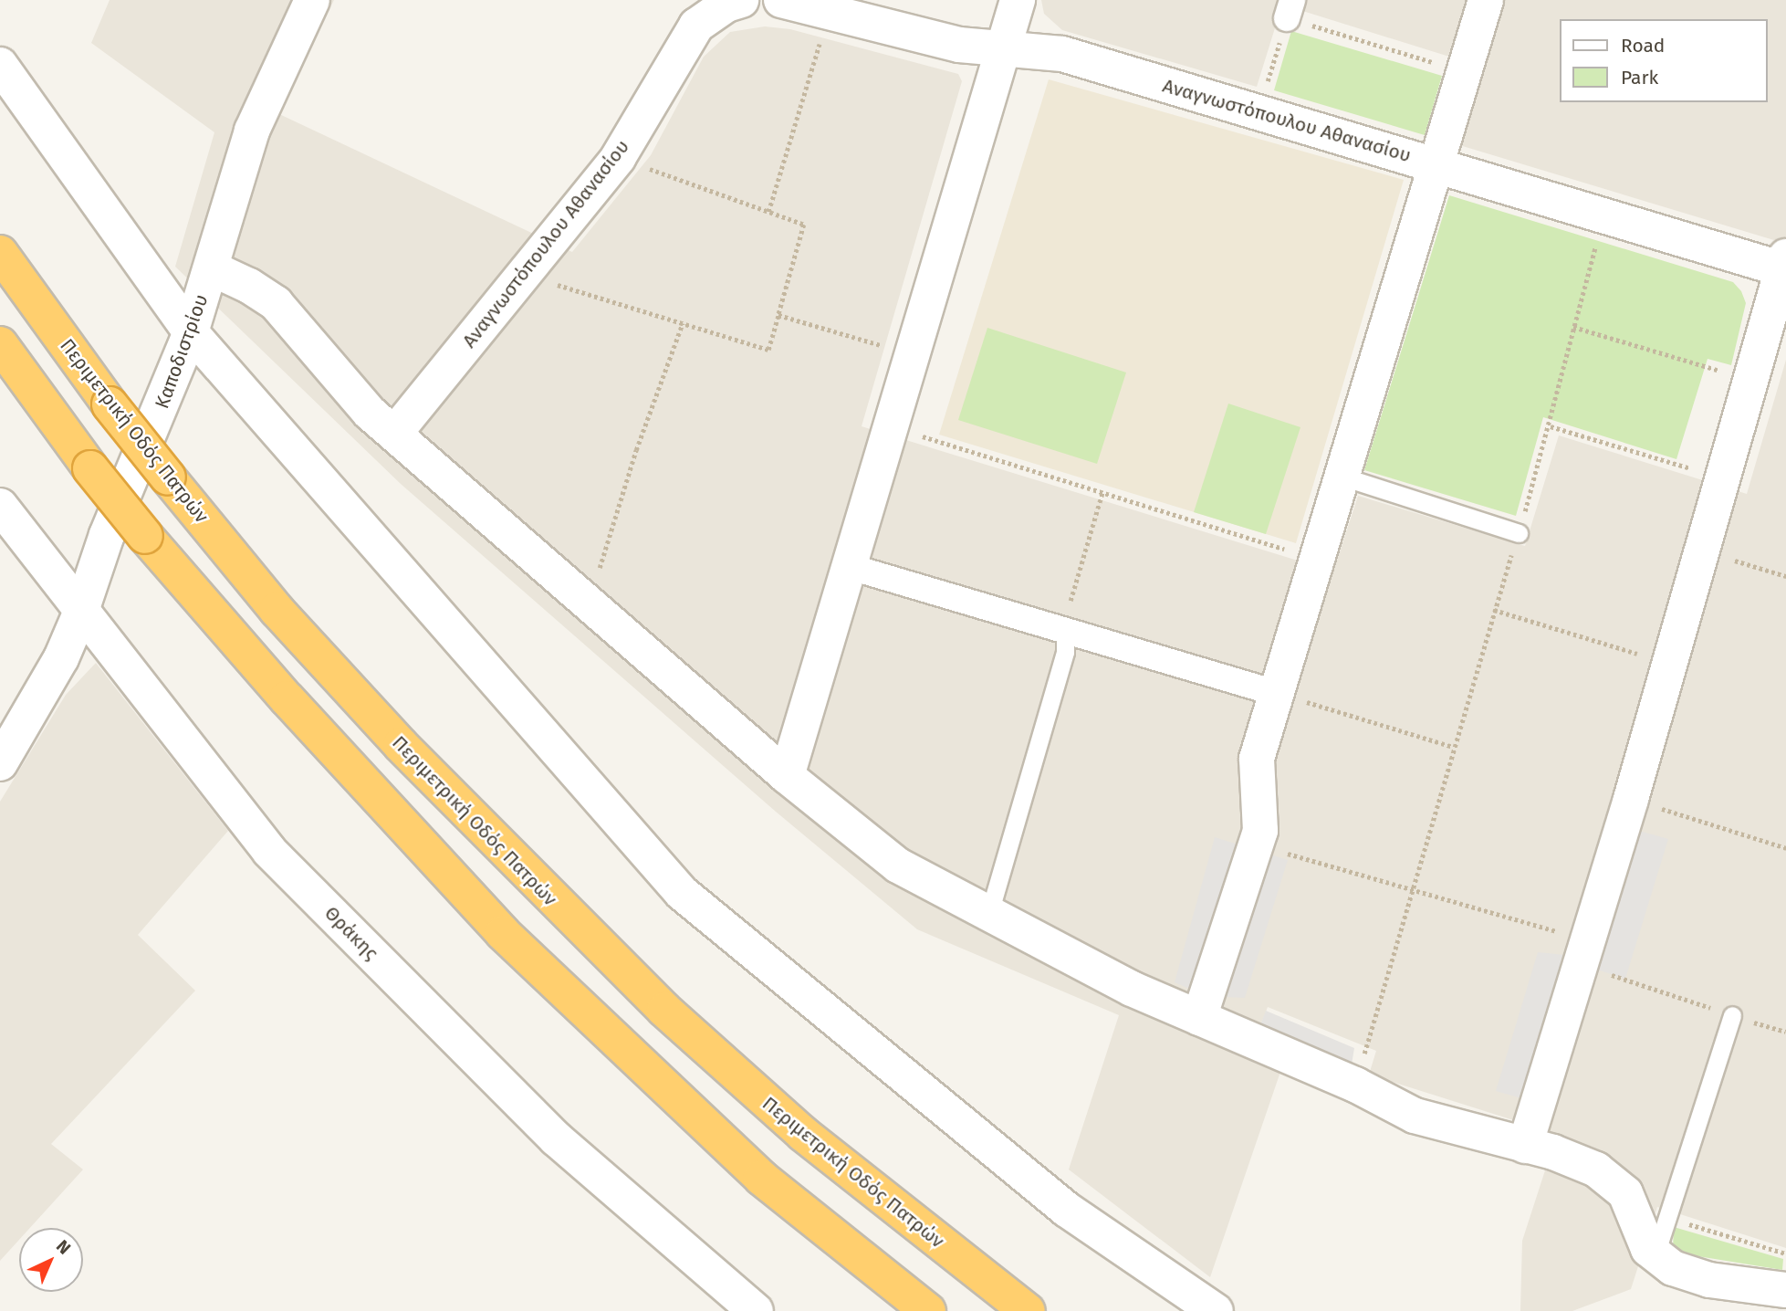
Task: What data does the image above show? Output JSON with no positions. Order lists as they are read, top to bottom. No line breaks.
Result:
{"streets":{"highway":["Περιμετρική Οδός Πατρών"],"street":["Αναγνωστόπουλου Αθανασίου","Καποδιστρίου","Θράκης"]},"crossings":[["Καποδιστρίου","Θράκης"]],"legend":["Road","Park"],"north":"top right"}
